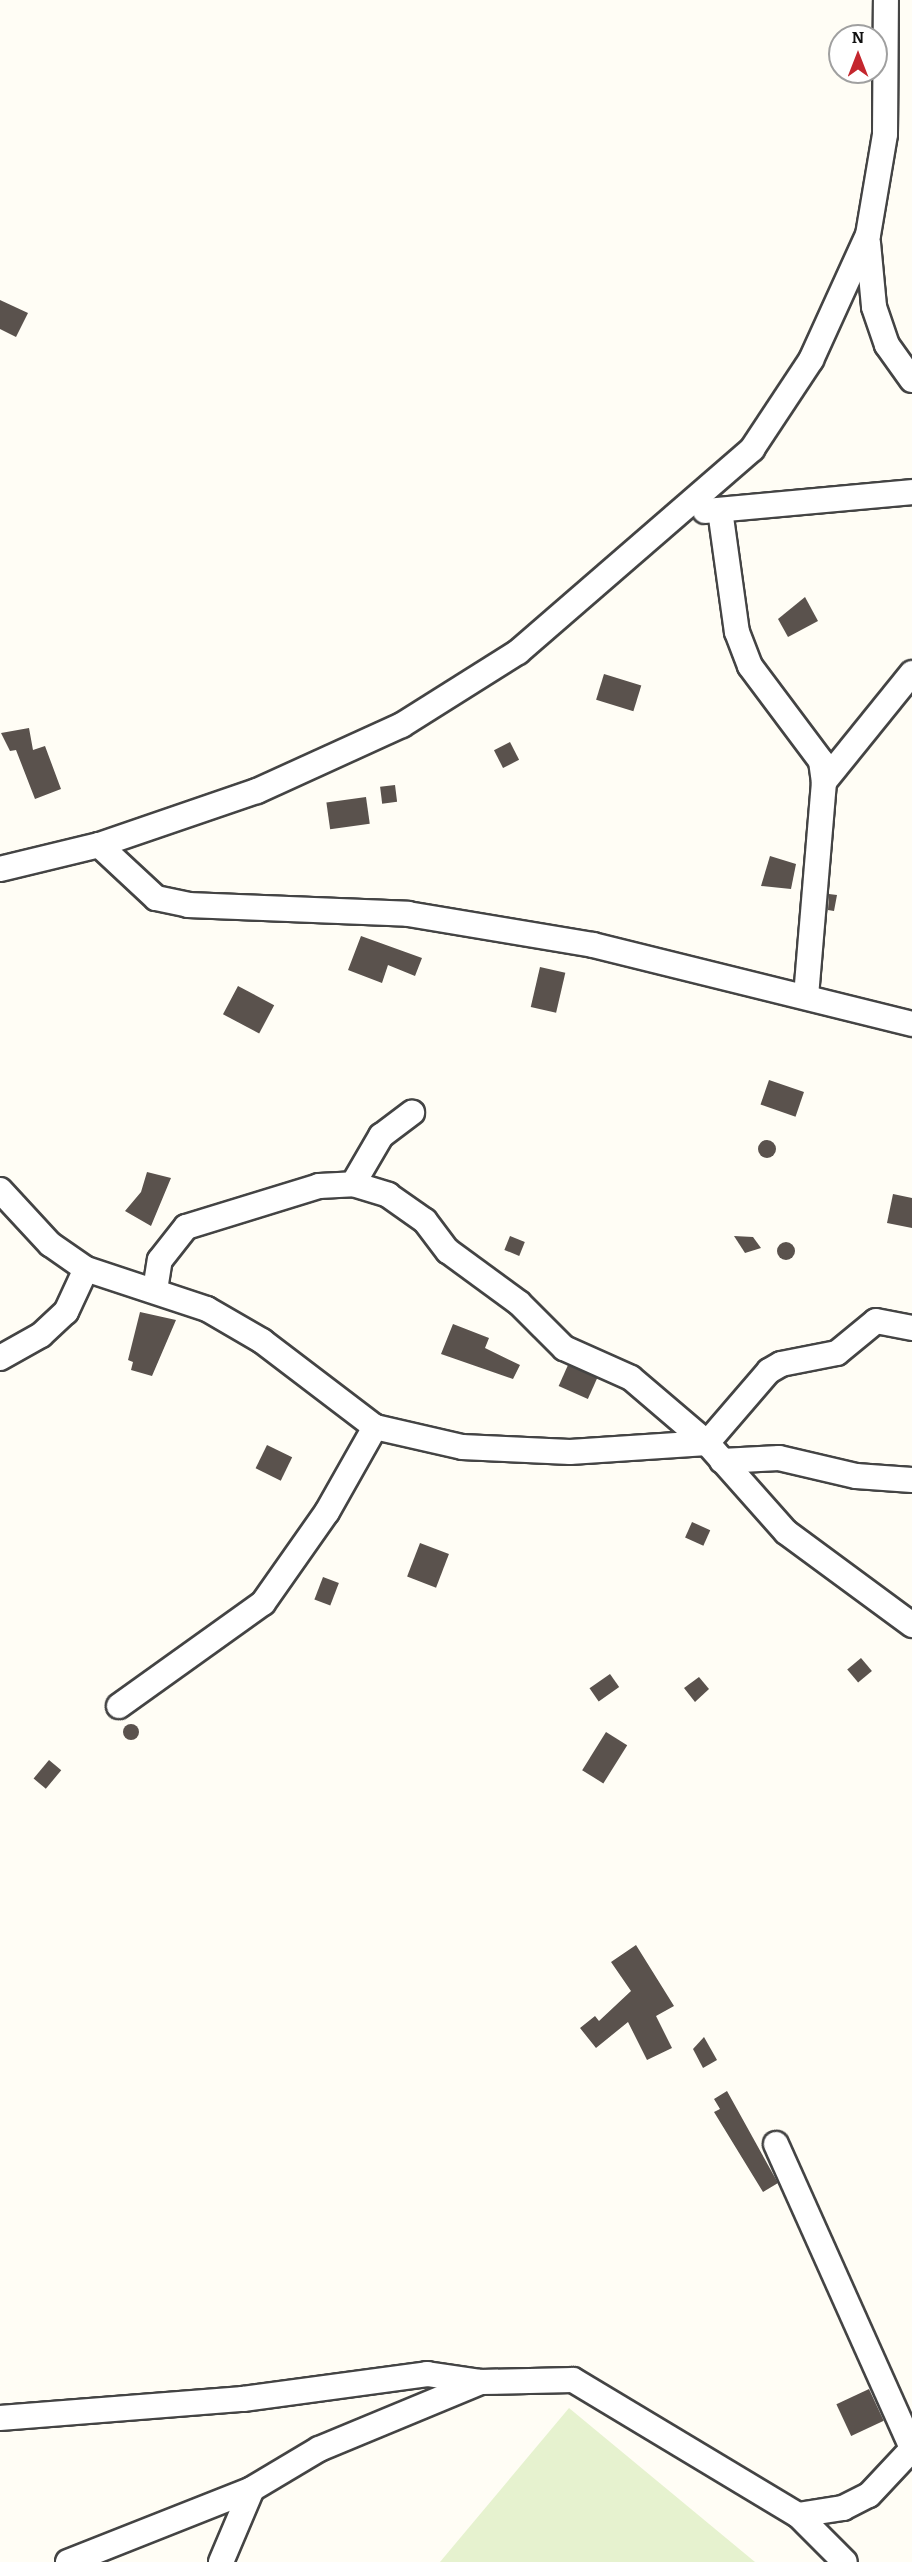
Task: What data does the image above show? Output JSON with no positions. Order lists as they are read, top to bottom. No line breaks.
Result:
{"north":"top"}
